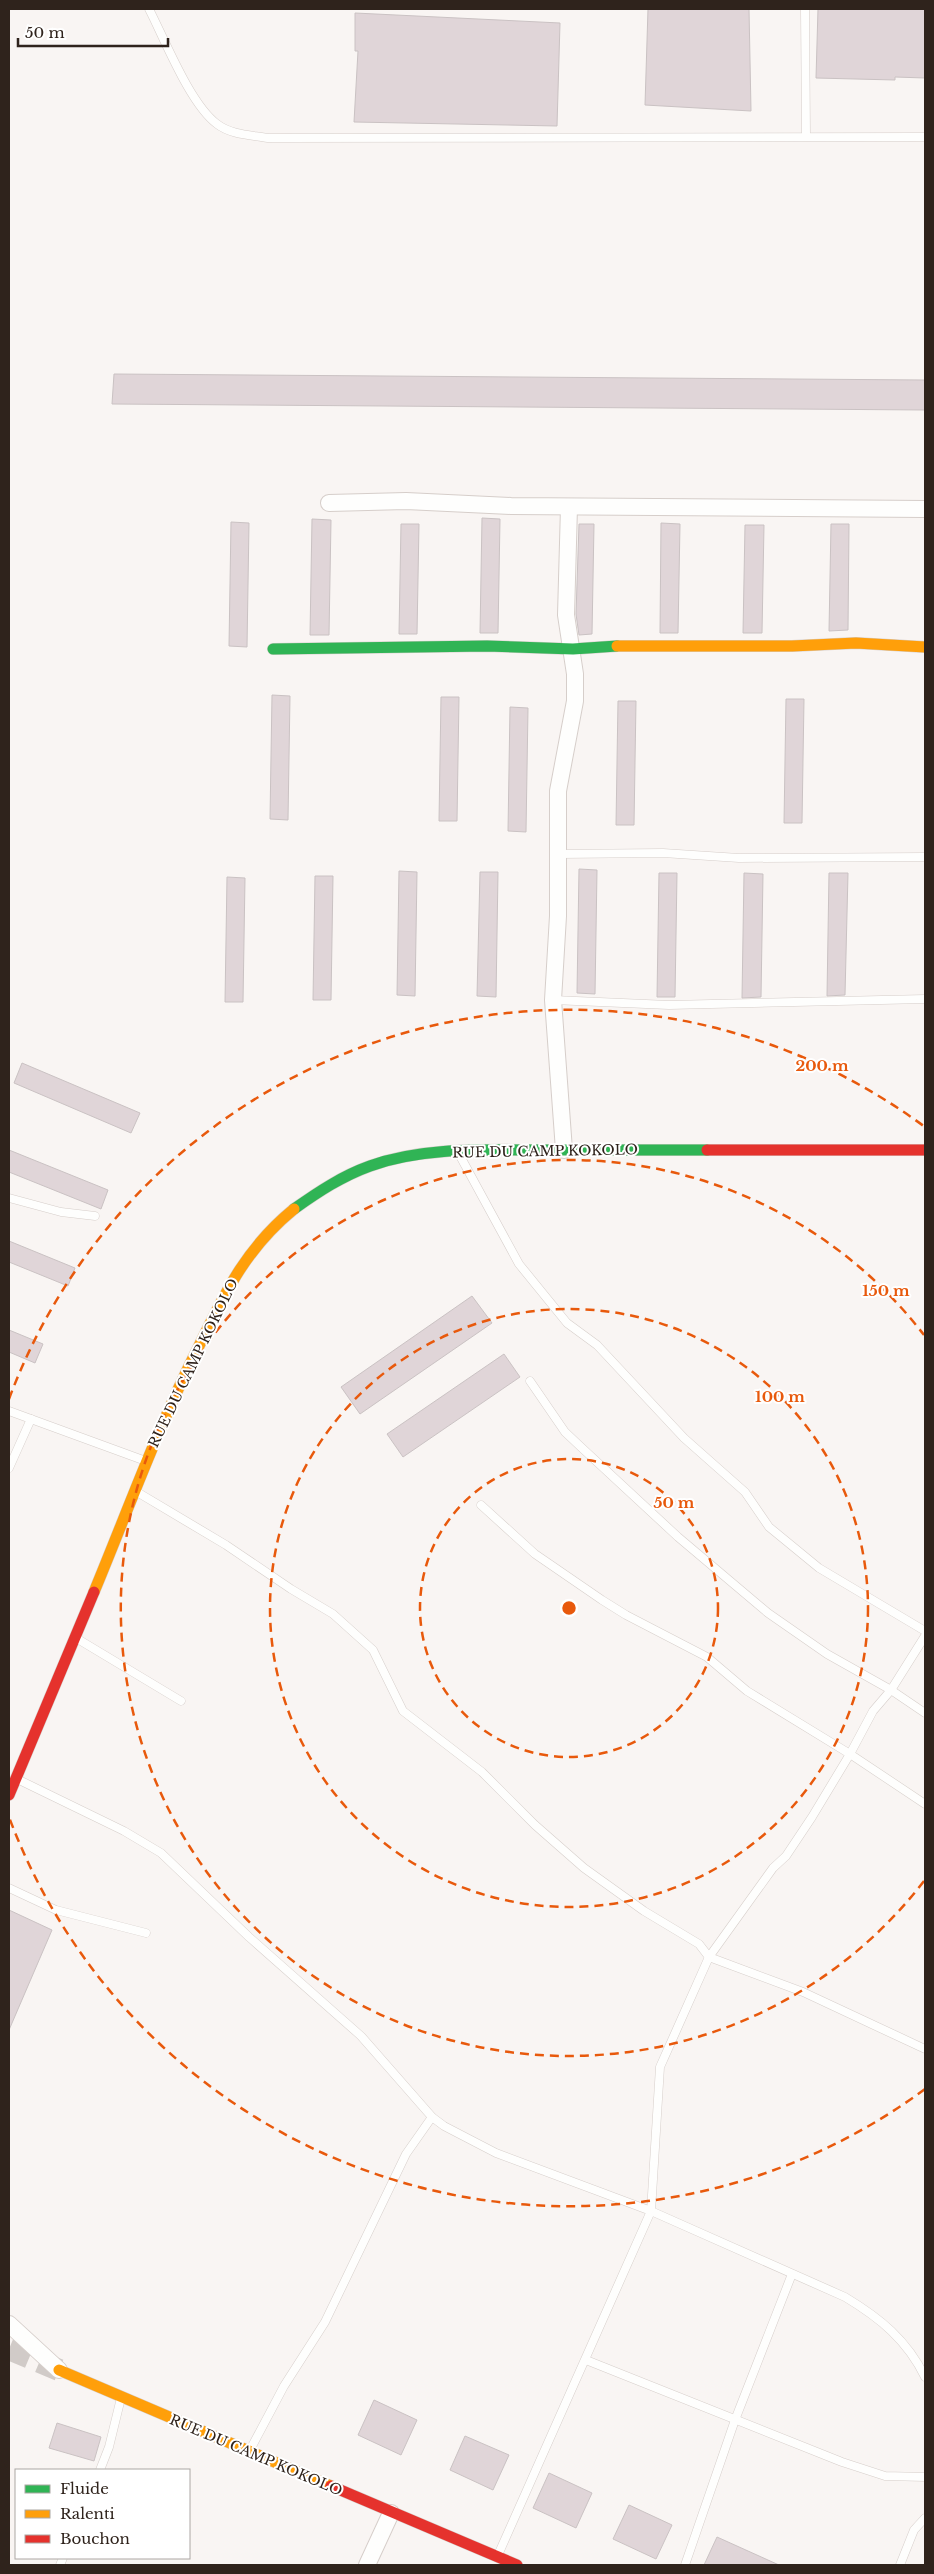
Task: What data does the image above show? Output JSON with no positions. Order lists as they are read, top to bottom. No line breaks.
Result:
{"streets":{"street":["RUE DU CAMP KOKOLO"]},"legend":["Fluide","Ralenti","Bouchon"],"scale_bar":"50 m","rings":["200 m","150 m","100 m","50 m"]}
